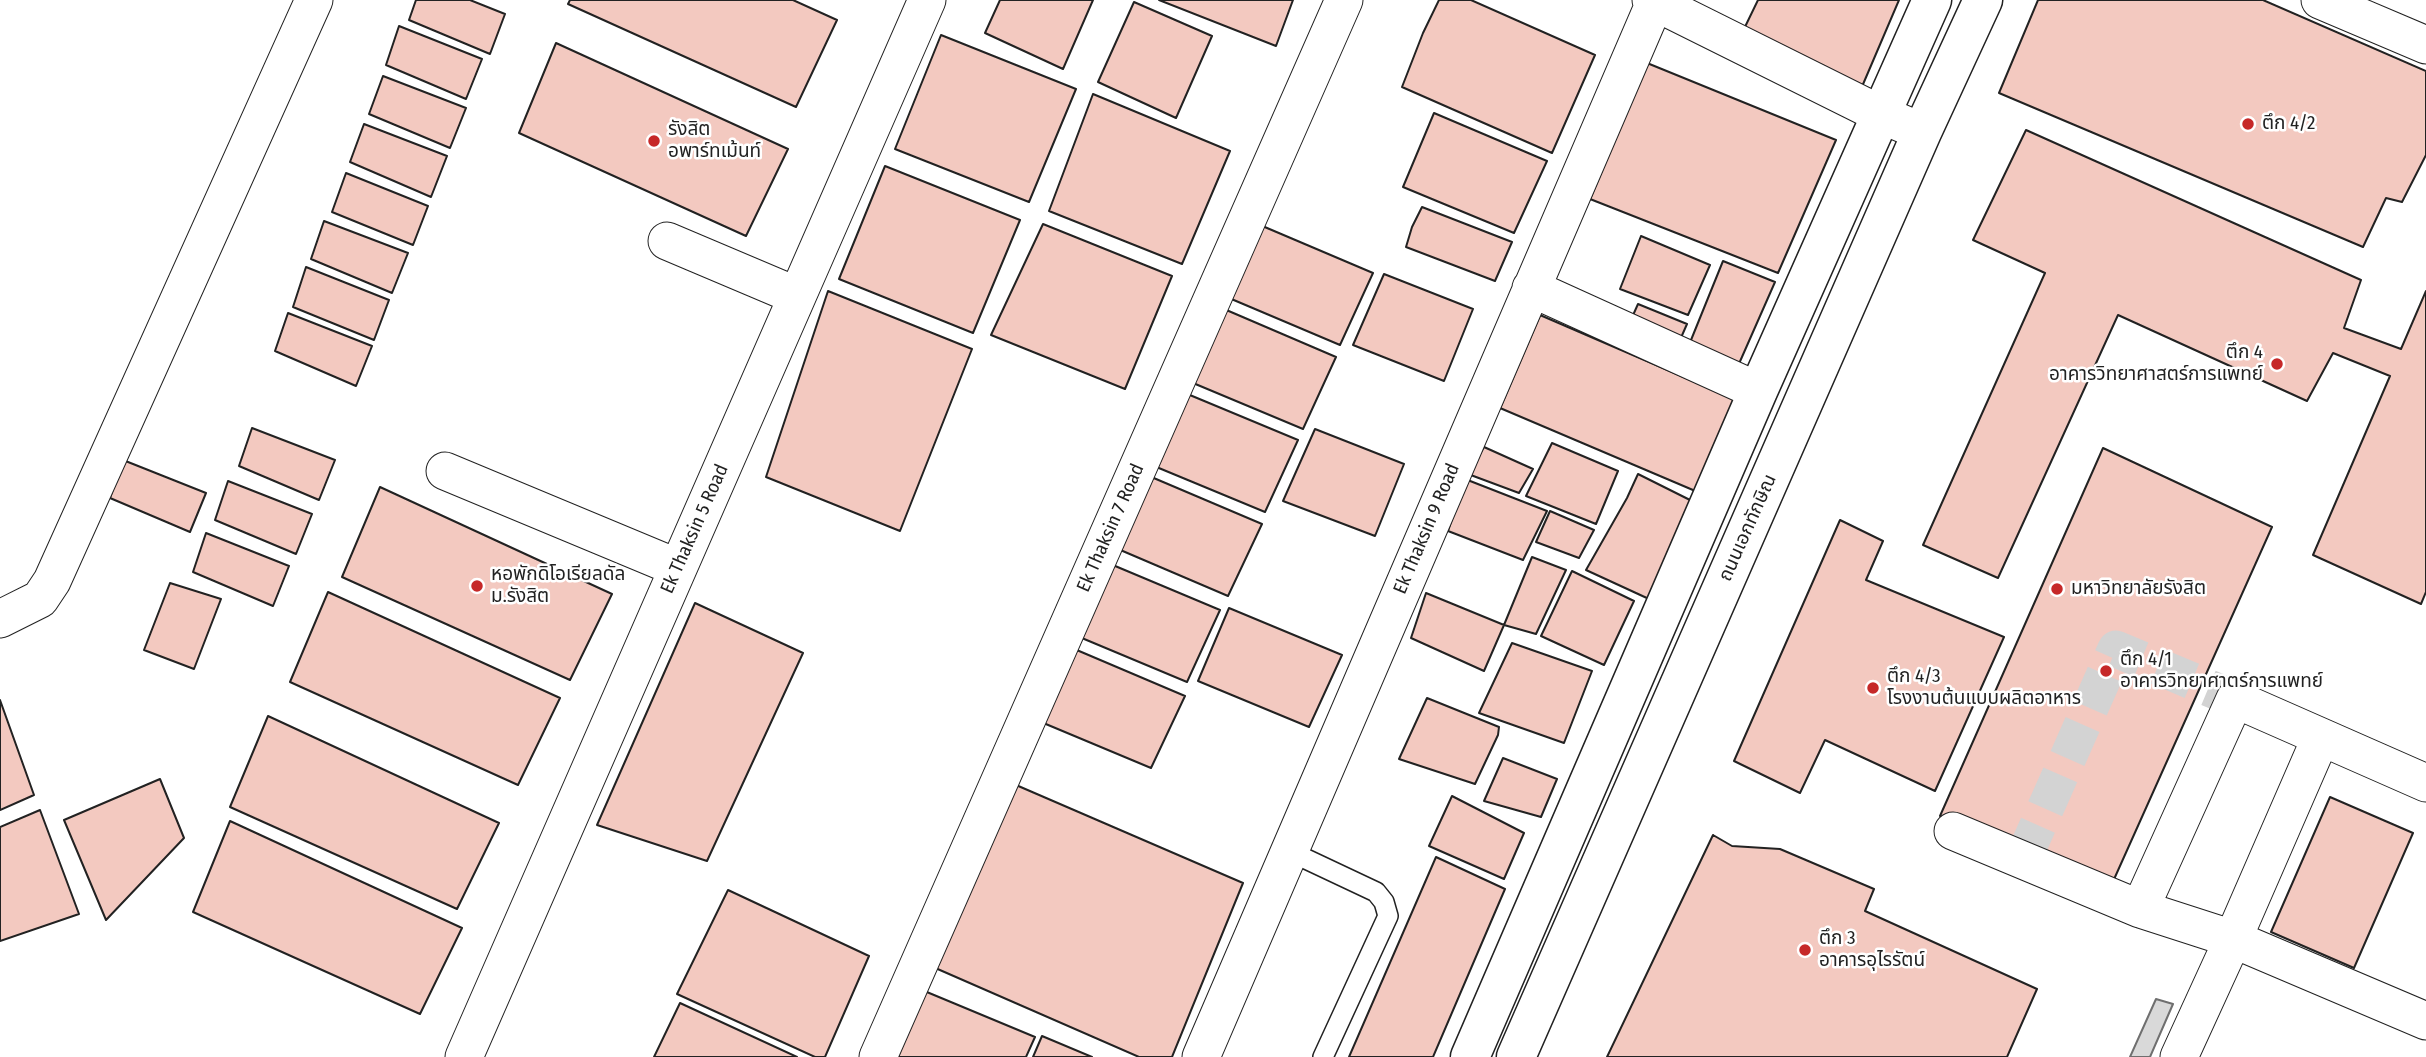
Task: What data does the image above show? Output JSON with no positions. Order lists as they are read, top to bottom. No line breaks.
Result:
{"streets":{"street":["Ek Thaksin 7 Road","ถนนเอกทักษิณ","Ek Thaksin 5 Road","Ek Thaksin 9 Road"]},"places":["ตึก 4/2","รังสิต อพาร์ทเม้นท์","ตึก 4 อาคารวิทยาศาสตร์การแพทย์","หอพักดิโอเรียลดัล ม.รังสิต","มหาวิทยาลัยรังสิต","ตึก 4/1 อาคารวิทยาศาตร์การแพทย์","ตึก 4/3 โรงงานต้นแบบผลิตอาหาร","ตึก 3 อาคารอุไรรัตน์"]}
